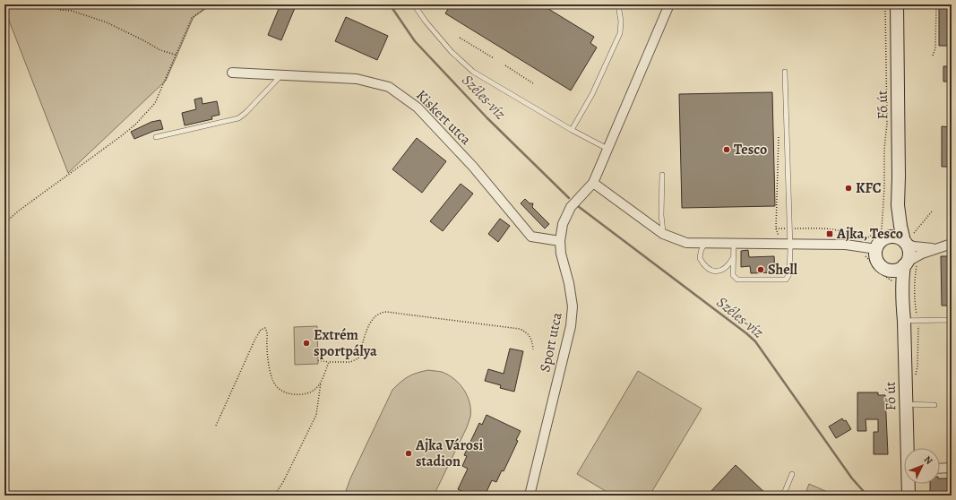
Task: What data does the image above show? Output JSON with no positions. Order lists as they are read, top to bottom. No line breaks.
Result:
{"streets":{"main road":["Fő út"],"street":["Kiskert utca","Sport utca"]},"crossings":[["Kiskert utca","Sport utca"]],"water":["Széles-víz"],"places":{"other":["Tesco","KFC","Shell","Extrém sportpálya","Ajka Városi stadion"],"transit":["Ajka, Tesco"]},"north":"top right"}
